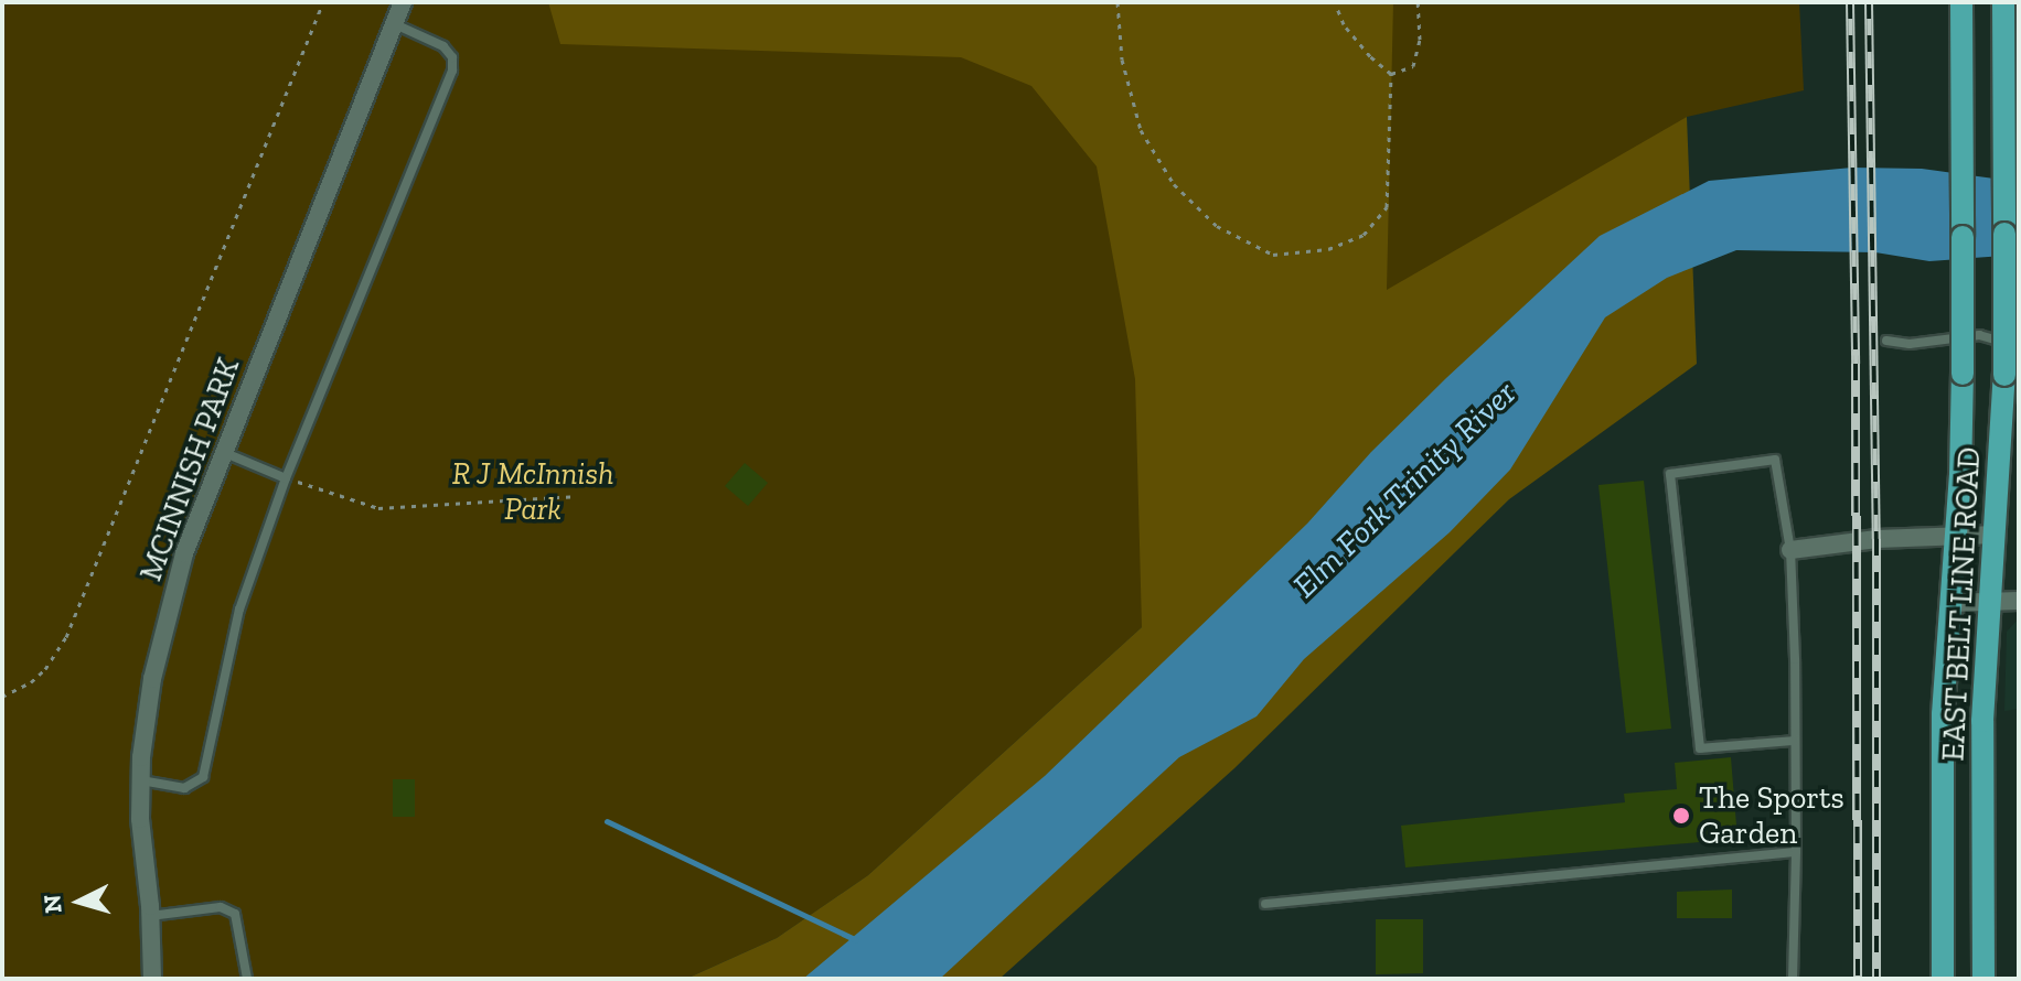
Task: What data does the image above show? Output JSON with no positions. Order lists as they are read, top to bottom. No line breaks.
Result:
{"streets":{"main road":["EAST BELT LINE ROAD"],"street":["MCINNISH PARK"]},"water":["Elm Fork Trinity River"],"parks":["R J McInnish Park"],"places":["The Sports Garden"],"north":"left"}
